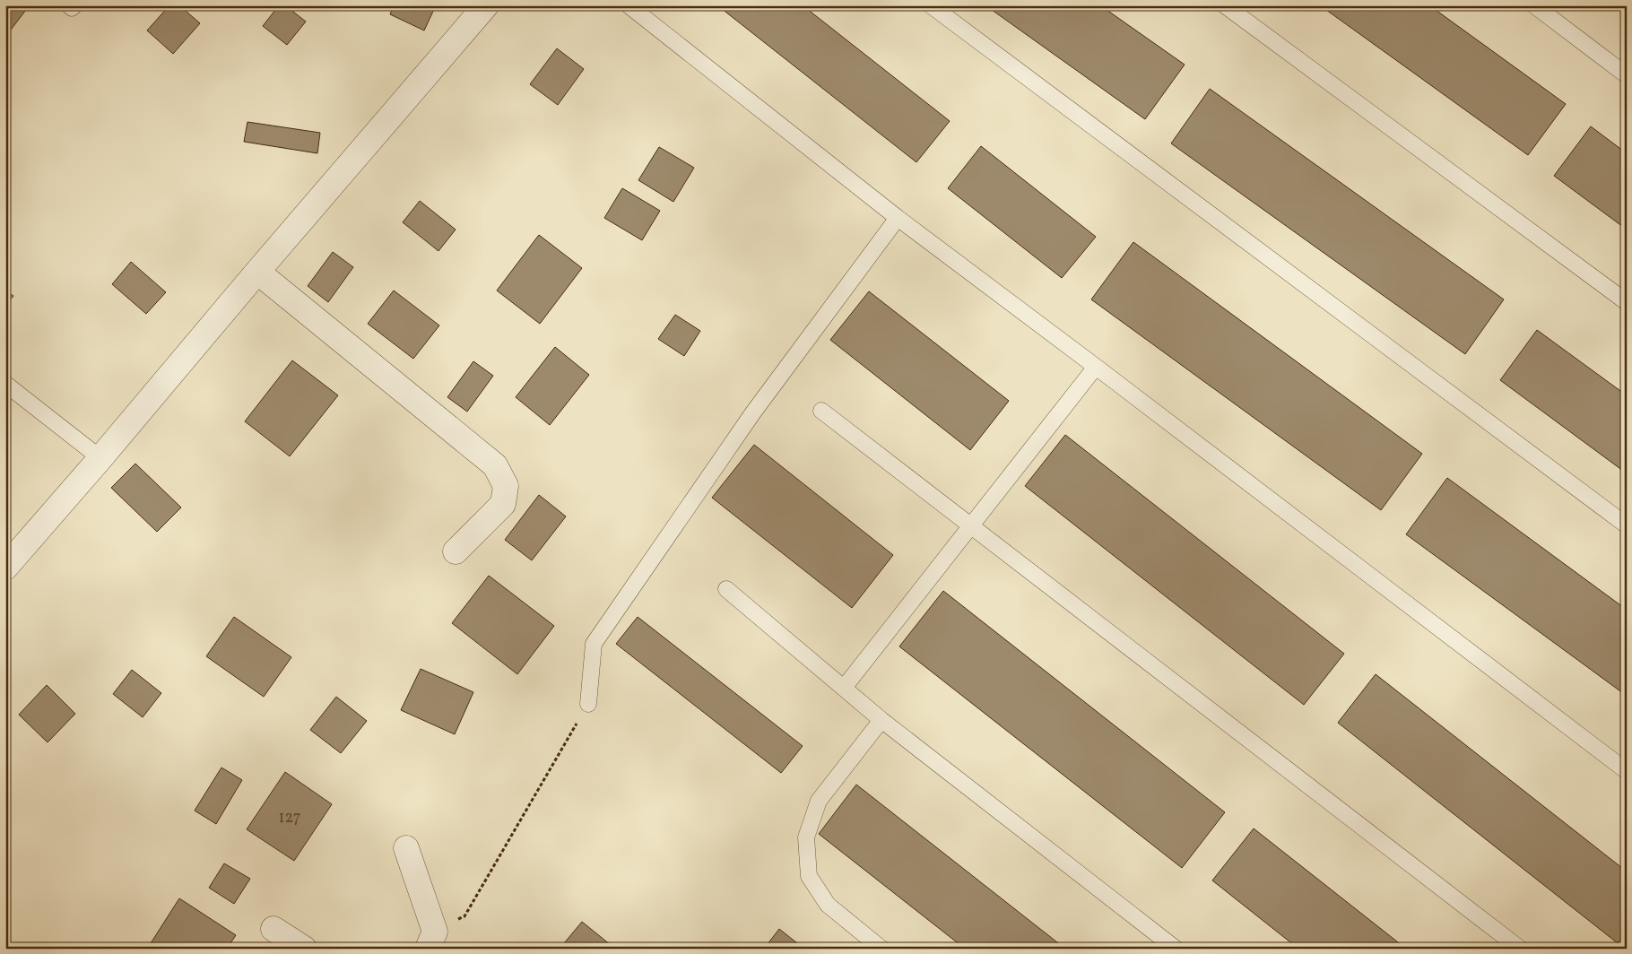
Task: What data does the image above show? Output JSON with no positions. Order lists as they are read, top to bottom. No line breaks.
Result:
{"house_numbers":["127"]}
